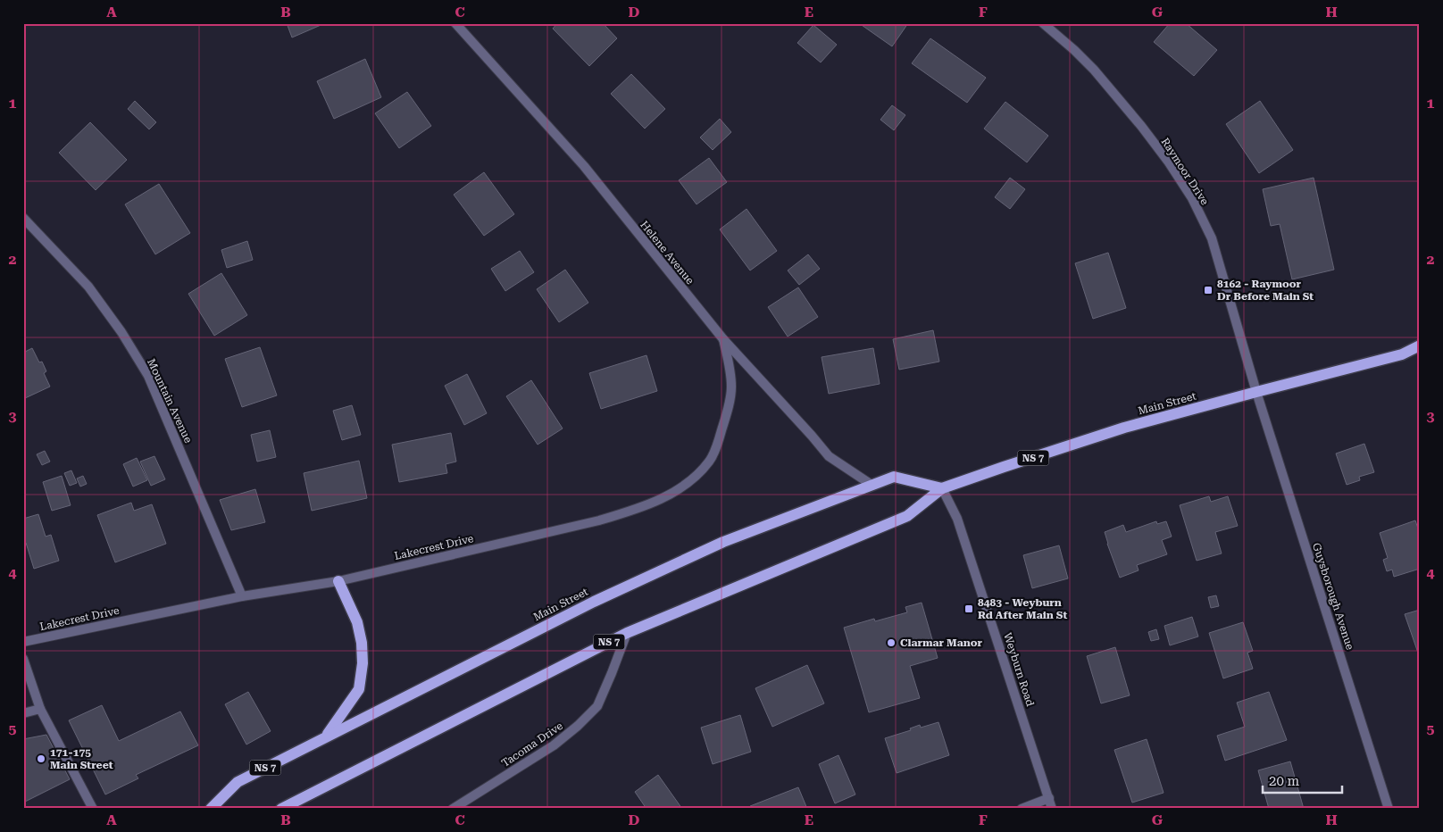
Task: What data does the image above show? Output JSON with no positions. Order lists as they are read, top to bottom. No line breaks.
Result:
{"streets":{"main road":["Main Street","NS 7"],"street":["Raymoor Drive","Helene Avenue","Mountain Avenue","Lakecrest Drive","Guysborough Avenue","Weyburn Road","Tacoma Drive"]},"crossings":[["Raymoor Drive","Main Street"],["Raymoor Drive","Guysborough Avenue"],["Helene Avenue","Main Street"],["Helene Avenue","Lakecrest Drive"],["Mountain Avenue","Lakecrest Drive"],["Main Street","Guysborough Avenue"],["Main Street","Weyburn Road"],["Main Street","Tacoma Drive"]],"places":{"transit":["8162 - Raymoor Dr Before Main St","8483 - Weyburn Rd After Main St"],"other":["Clarmar Manor","171-175 Main Street"]},"scale_bar":"20 m","grid":{"columns":["A","B","C","D","E","F","G","H"],"rows":["1","2","3","4","5"]}}
